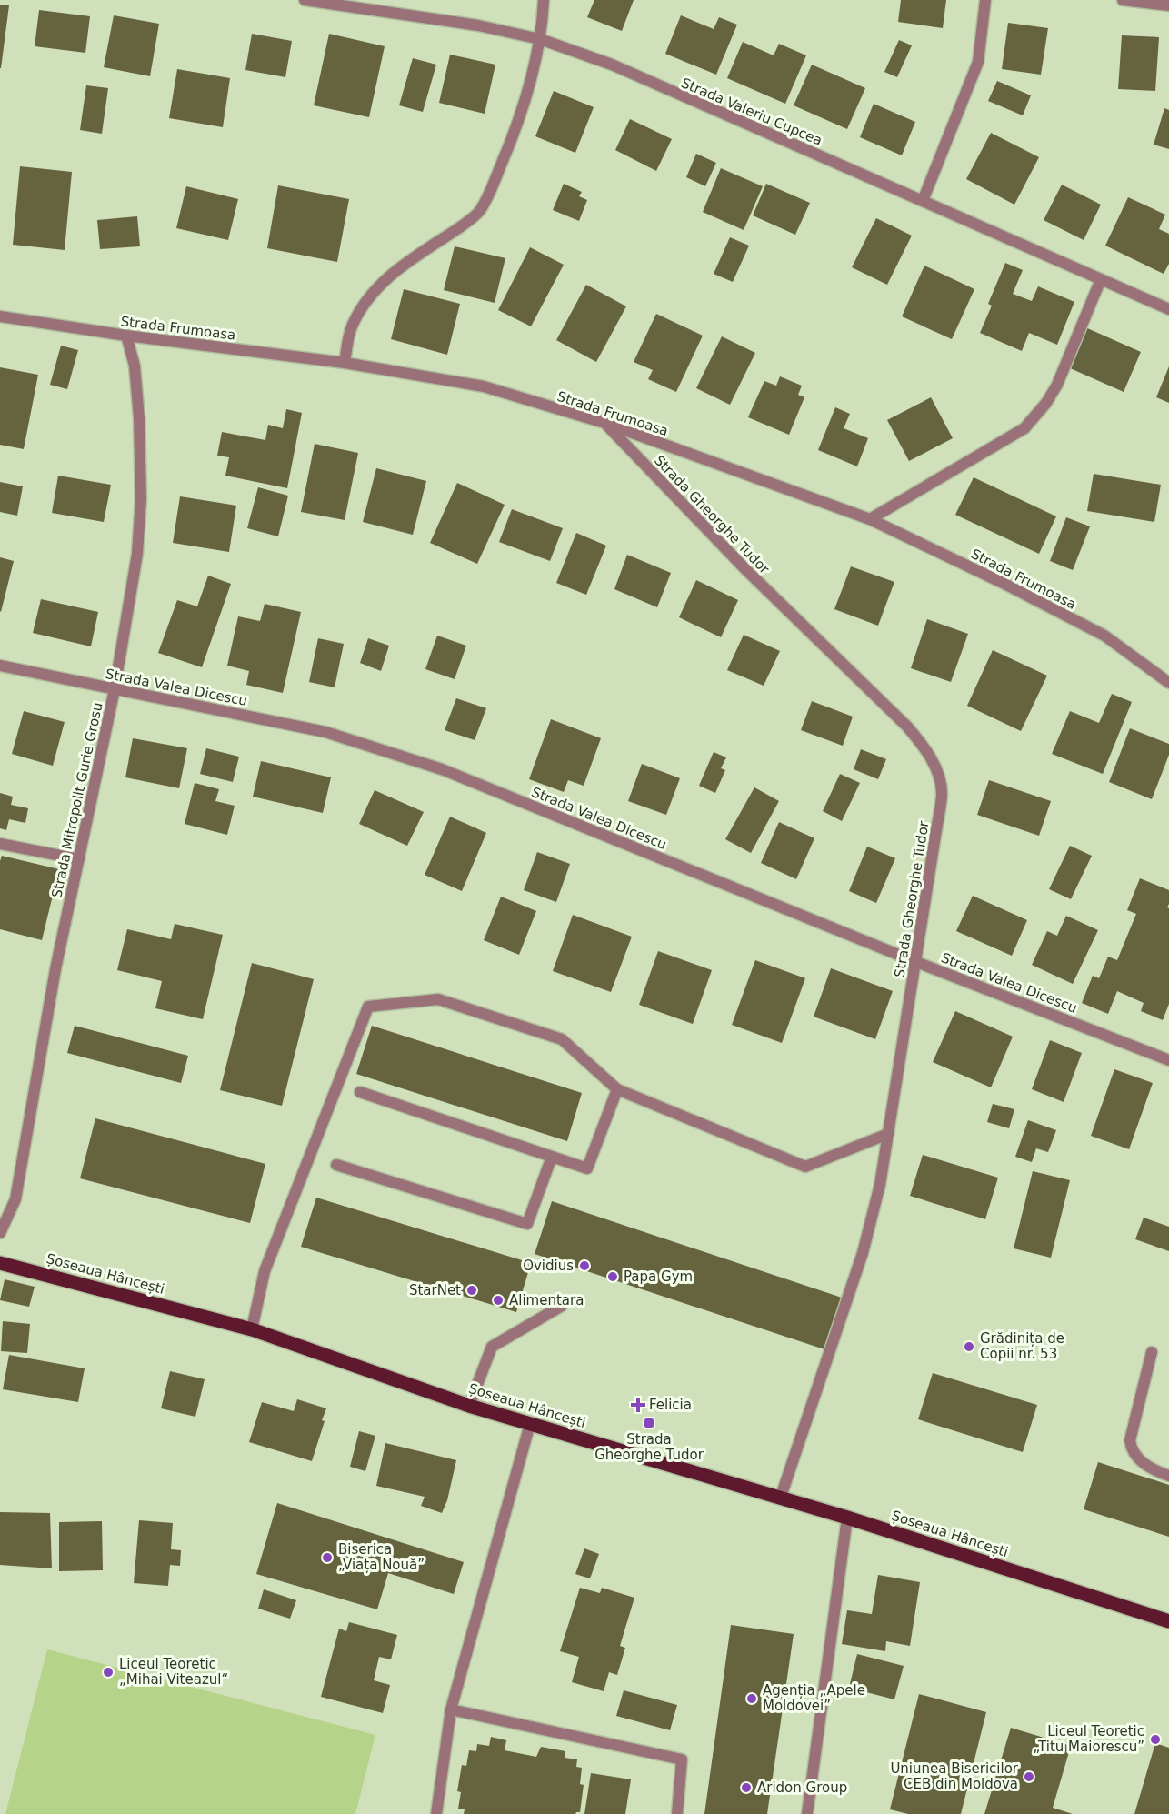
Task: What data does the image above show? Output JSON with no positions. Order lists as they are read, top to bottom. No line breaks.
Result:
{"streets":{"main road":["Șoseaua Hâncești"],"street":["Strada Valeriu Cupcea","Strada Frumoasa","Strada Gheorghe Tudor","Strada Valea Dicescu","Strada Mitropolit Gurie Grosu"]},"crossings":[["Strada Frumoasa","Strada Gheorghe Tudor"],["Strada Frumoasa","Strada Mitropolit Gurie Grosu"],["Strada Gheorghe Tudor","Strada Valea Dicescu"],["Strada Gheorghe Tudor","Șoseaua Hâncești"],["Strada Valea Dicescu","Strada Mitropolit Gurie Grosu"]],"places":{"other":["Ovidius","Papa Gym","StarNet","Alimentara","Grădinița de Copii nr. 53","Biserica „Viața Nouă”","Liceul Teoretic „Mihai Viteazul“","Agenția „Apele Moldovei”","Liceul Teoretic „Titu Maiorescu”","Uniunea Bisericilor CEB din Moldova","Aridon Group"],"health":["Felicia"],"transit":["Strada Gheorghe Tudor"]}}
